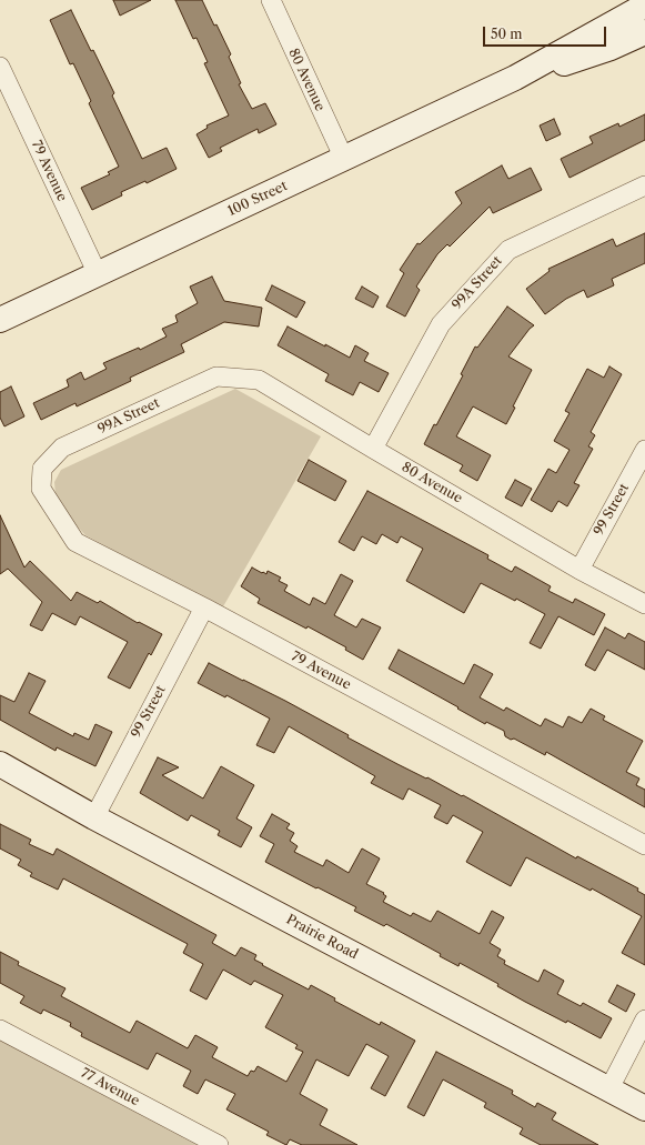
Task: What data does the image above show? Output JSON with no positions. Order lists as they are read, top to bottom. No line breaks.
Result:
{"streets":{"main road":["100 Street","Prairie Road"],"street":["80 Avenue","79 Avenue","99A Street","99 Street","77 Avenue"]},"crossings":[["80 Avenue","100 Street"],["80 Avenue","99A Street"],["80 Avenue","99 Street"],["79 Avenue","100 Street"],["79 Avenue","99A Street"],["79 Avenue","99 Street"],["99 Street","Prairie Road"]],"scale_bar":"50 m"}
